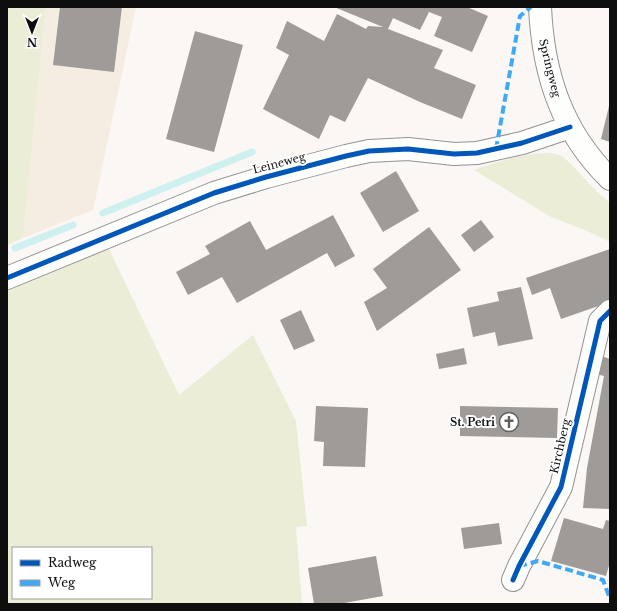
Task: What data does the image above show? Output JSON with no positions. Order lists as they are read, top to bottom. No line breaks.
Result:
{"streets":{"street":["Springweg","Leineweg","Kirchberg"]},"crossings":[["Springweg","Leineweg"]],"places":{"church":["St. Petri"]},"legend":["Radweg","Weg"],"north":"bottom"}
